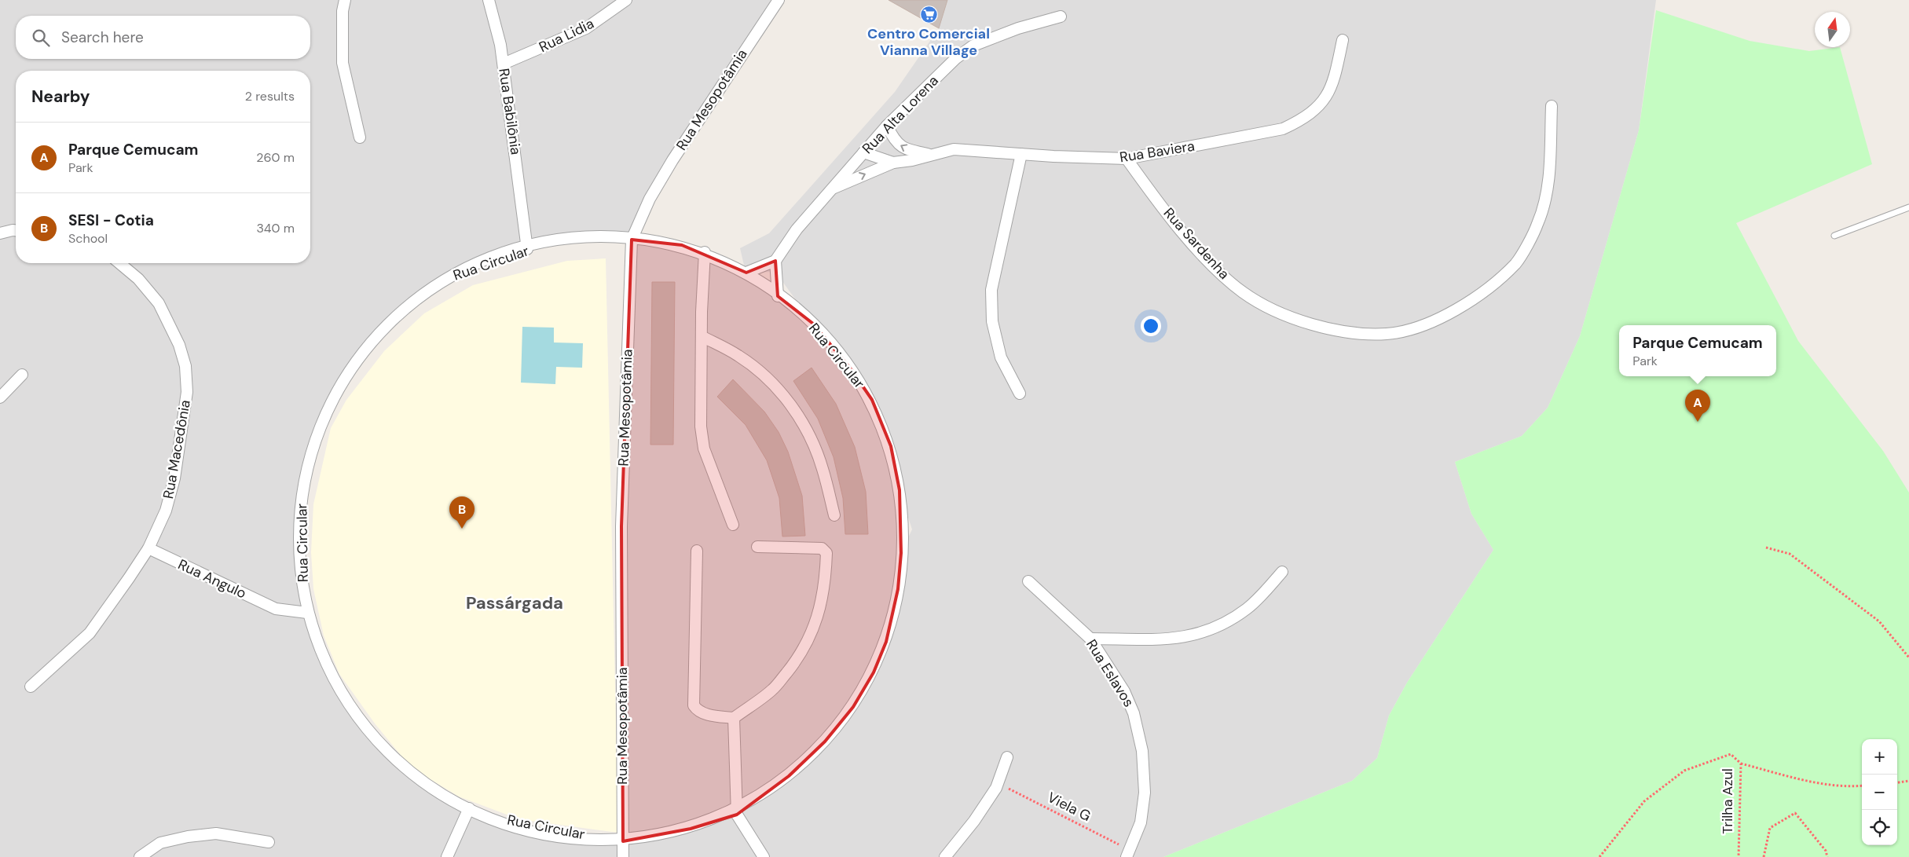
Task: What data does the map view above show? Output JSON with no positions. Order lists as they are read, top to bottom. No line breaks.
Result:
{"streets":{"street":["Rua Lidia","Rua Mesopotâmia","Rua Babilônia","Rua Alta Lorena","Rua Baviera","Rua Sardenha","Rua Circular","Rua Macedônia","Rua Angulo","Rua Eslavos"],"path":["Trilha Azul","Viela G"]},"crossings":[["Rua Lidia","Rua Babilônia"],["Rua Mesopotâmia","Rua Circular"],["Rua Babilônia","Rua Circular"],["Rua Alta Lorena","Rua Baviera"],["Rua Baviera","Rua Sardenha"],["Rua Circular","Rua Angulo"],["Rua Macedônia","Rua Angulo"],["Rua Eslavos","Viela G"]],"districts":["Passárgada"],"places":{"supermarket":["Centro Comercial Vianna Village"]},"north":"top","page":{"search":"Search here","heading":["Nearby","2 results"],"list":[{"mark":"A","name":"Parque Cemucam","note":"Park","value":"260 m"},{"mark":"B","name":"SESI - Cotia","note":"School","value":"340 m"}],"popup":["Parque Cemucam","Park"],"pins":["A","B"],"map_buttons":["+","−"]}}
